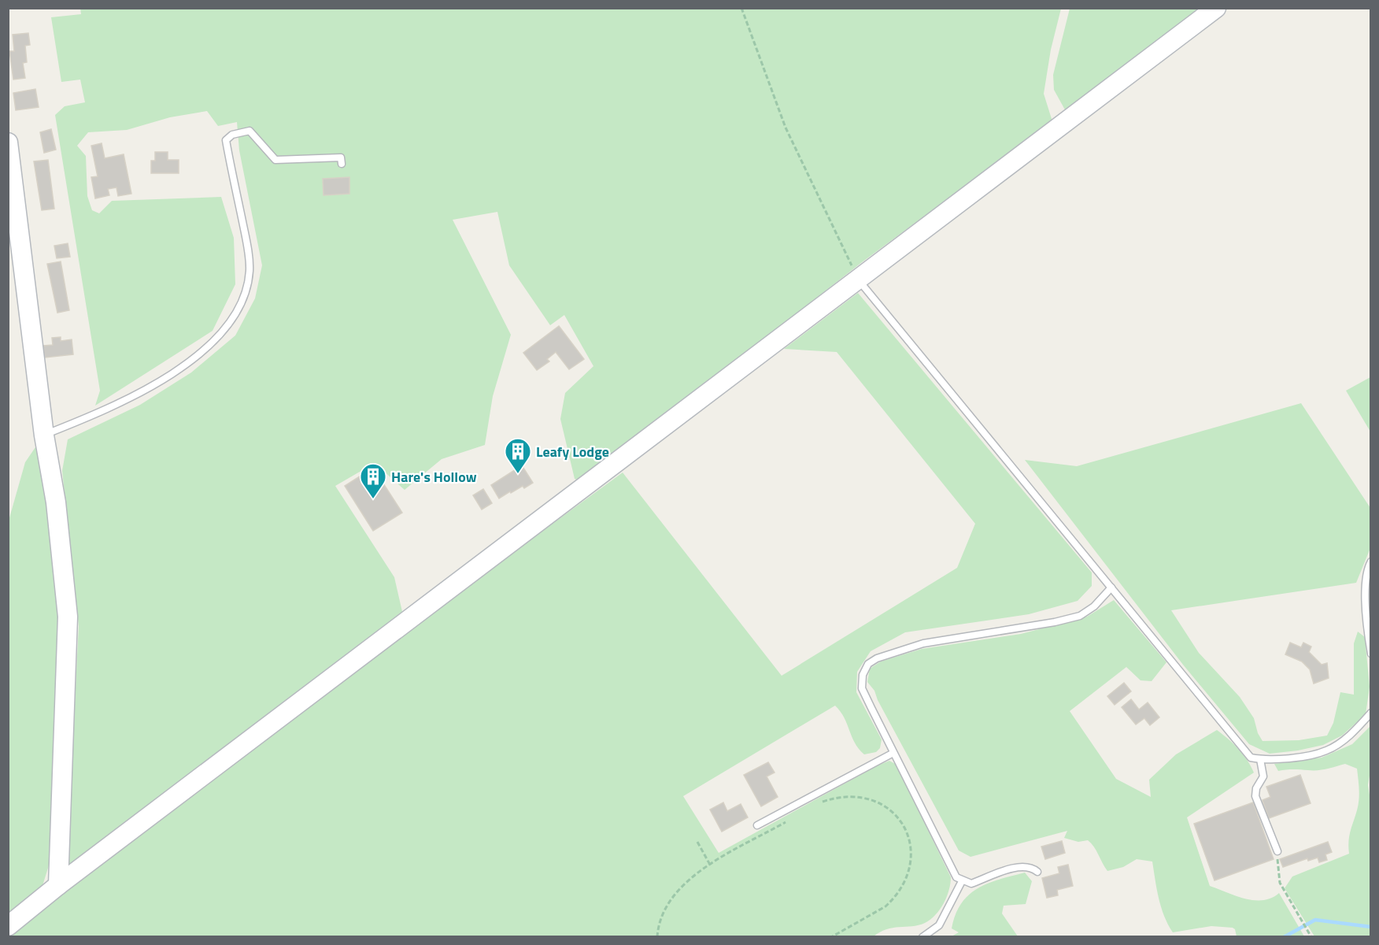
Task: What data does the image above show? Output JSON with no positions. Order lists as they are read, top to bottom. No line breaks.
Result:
{"places":{"building":["Leafy Lodge","Hare's Hollow"]}}
